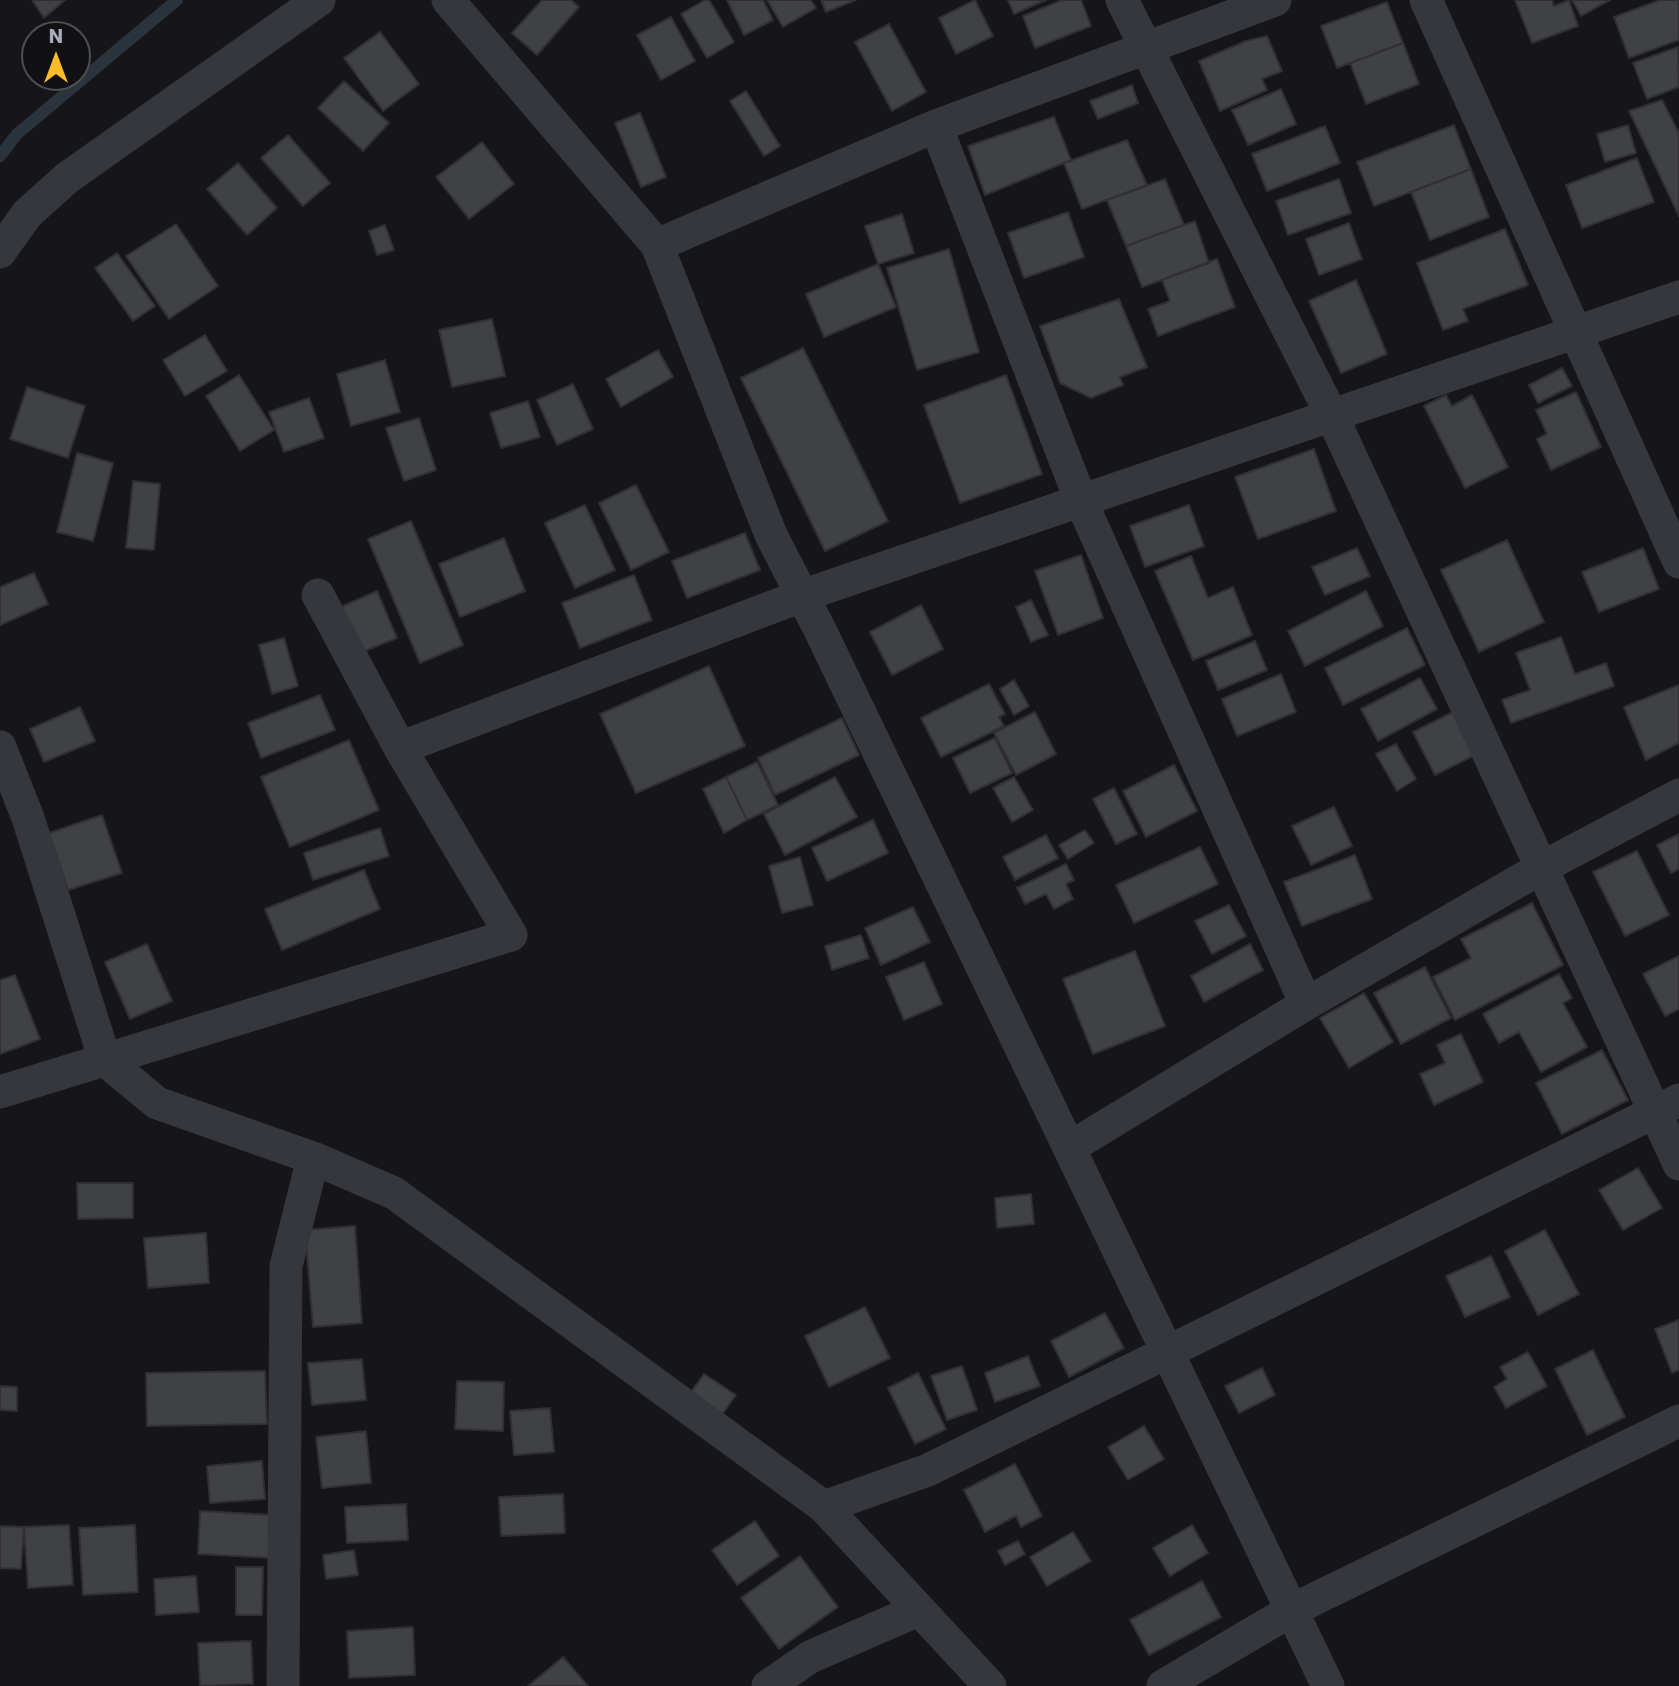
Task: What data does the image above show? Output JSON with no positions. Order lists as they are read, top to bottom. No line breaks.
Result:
{"north":"top"}
